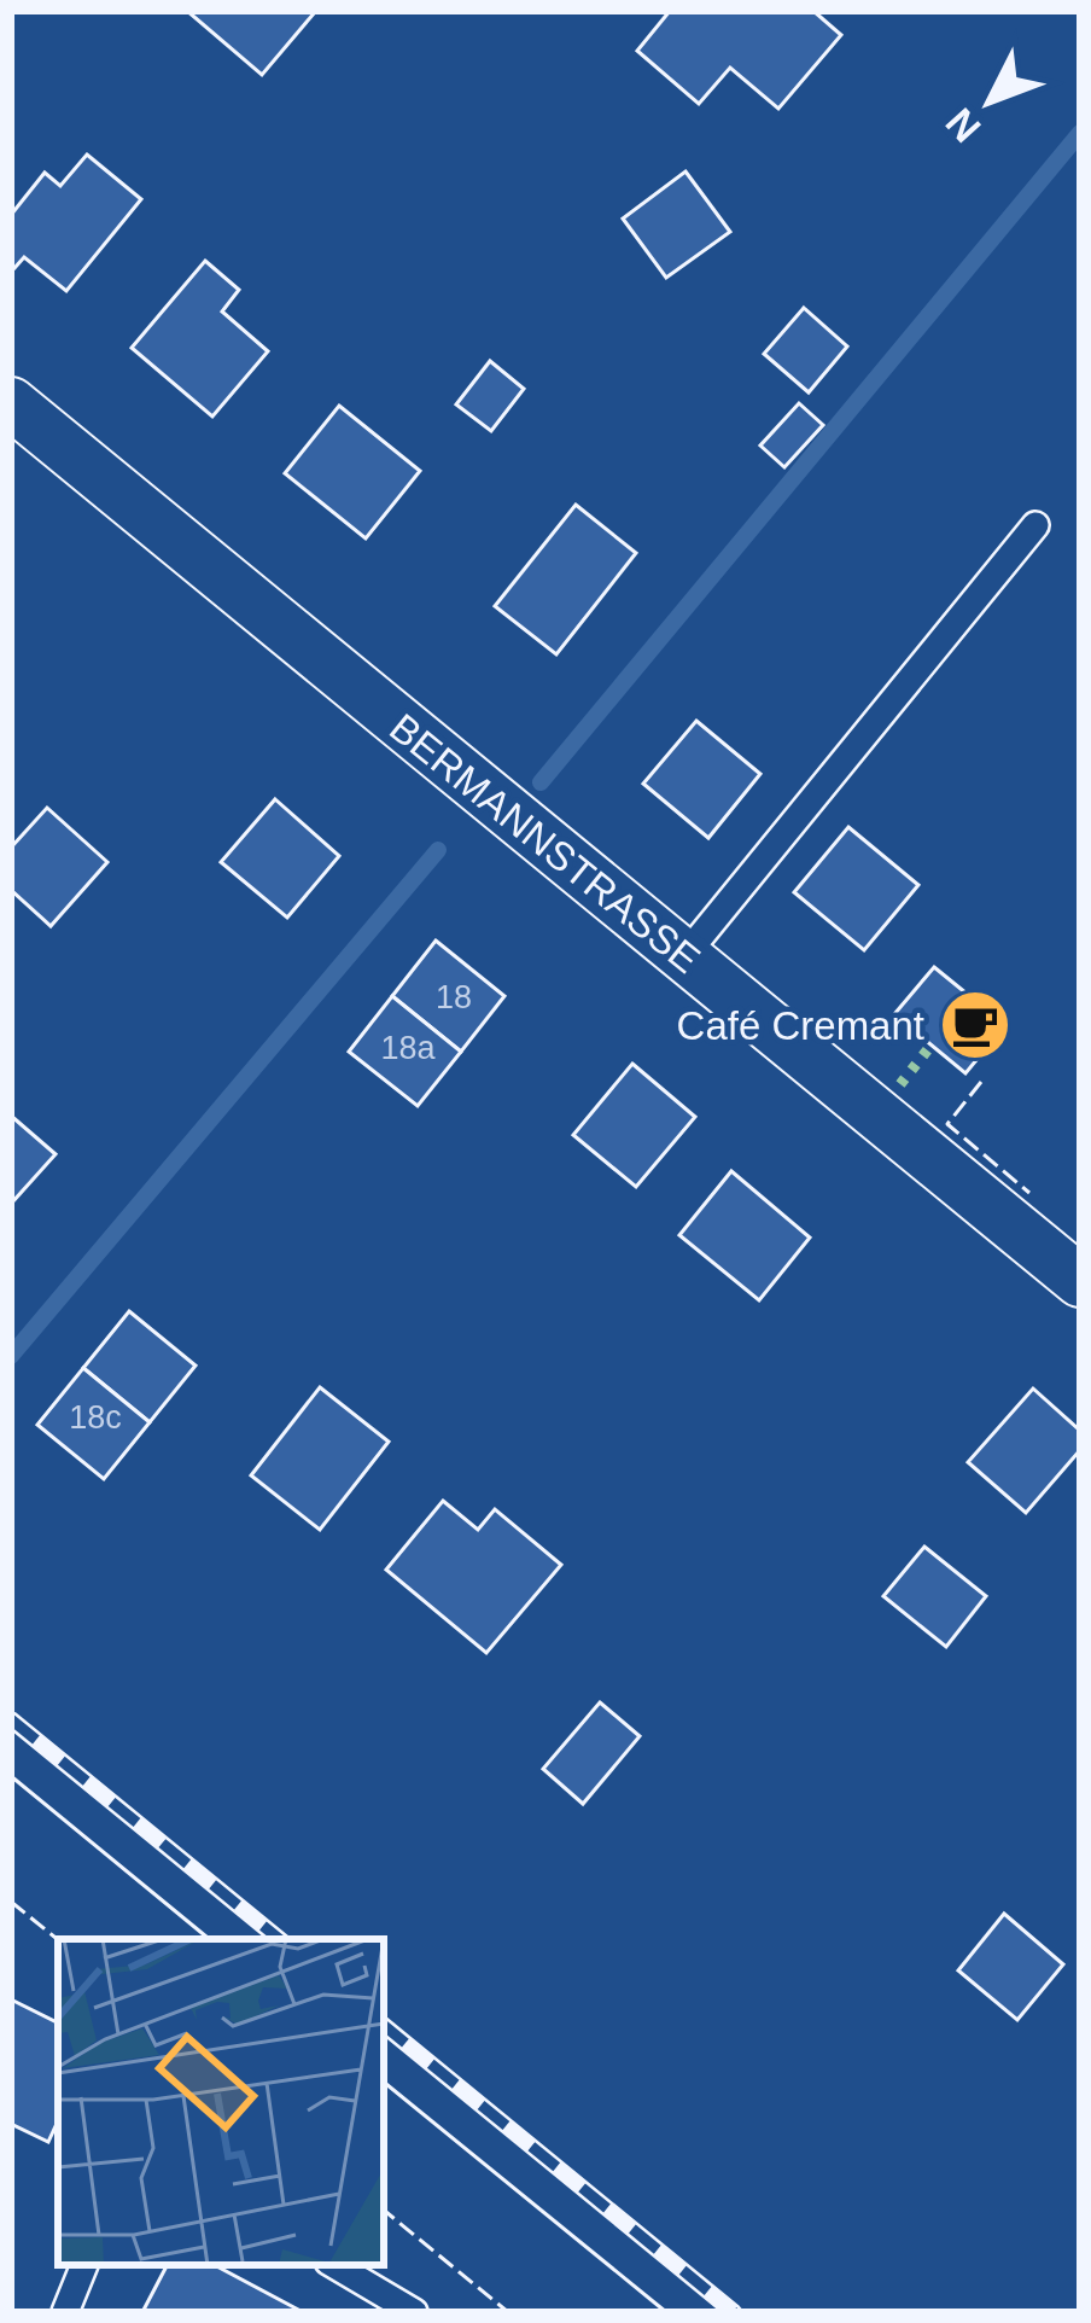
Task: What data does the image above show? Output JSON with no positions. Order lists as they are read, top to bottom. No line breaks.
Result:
{"streets":{"street":["BERMANNSTRASSE"]},"places":{"cafe":["Café Cremant"]},"house_numbers":["18","18a","18c"],"north":"bottom left"}
